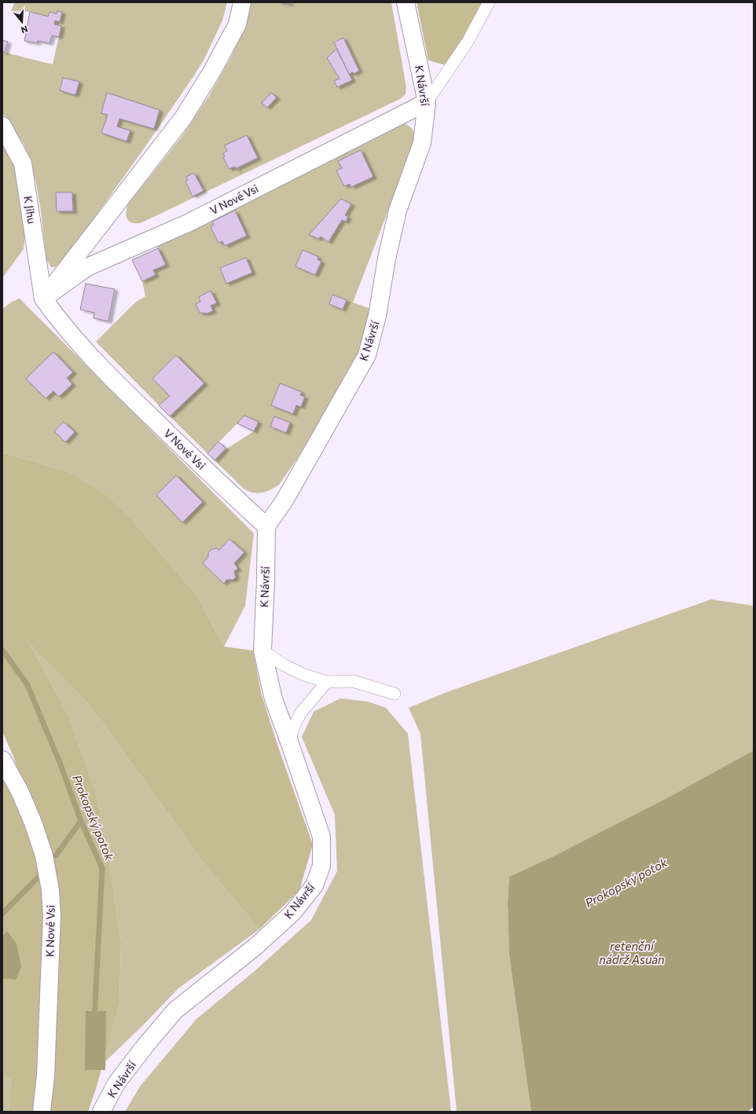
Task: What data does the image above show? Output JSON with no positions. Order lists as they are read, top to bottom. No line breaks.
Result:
{"streets":{"street":["K Návrší","V Nové Vsi","K Jihu","K Nové Vsi"]},"crossings":[["K Návrší","V Nové Vsi"],["V Nové Vsi","K Jihu"]],"water":["Prokopský potok","retenční nádrž Asuán"],"north":"bottom"}
